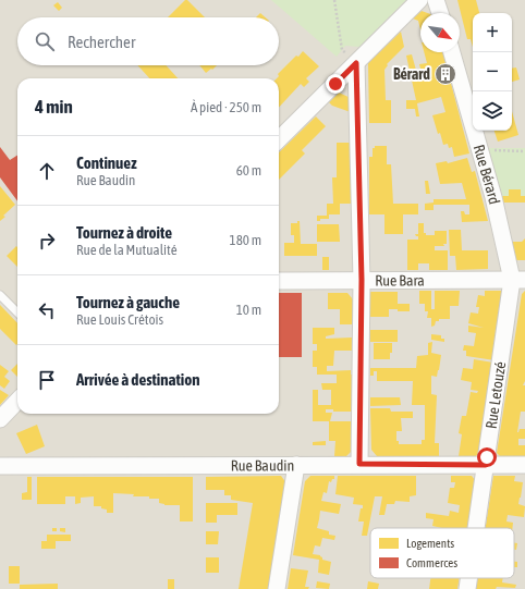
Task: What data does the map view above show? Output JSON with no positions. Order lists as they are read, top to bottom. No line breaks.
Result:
{"streets":{"street":["Rue Bérard","Rue Bara","Rue Letouzé","Rue Baudin"]},"crossings":[["Rue Bérard","Rue Bara"],["Rue Bérard","Rue Letouzé"],["Rue Bara","Rue Letouzé"],["Rue Letouzé","Rue Baudin"]],"places":{"building":["Bérard"]},"legend":["Logements","Commerces"],"north":"bottom right","page":{"map_buttons":["+","−"],"search":"Rechercher","heading":["4 min","À pied · 250 m"],"list":[["Continuez","Rue Baudin","60 m"],["Tournez à droite","Rue de la Mutualité","180 m"],["Tournez à gauche","Rue Louis Crétois","10 m"],"Arrivée à destination"]}}
